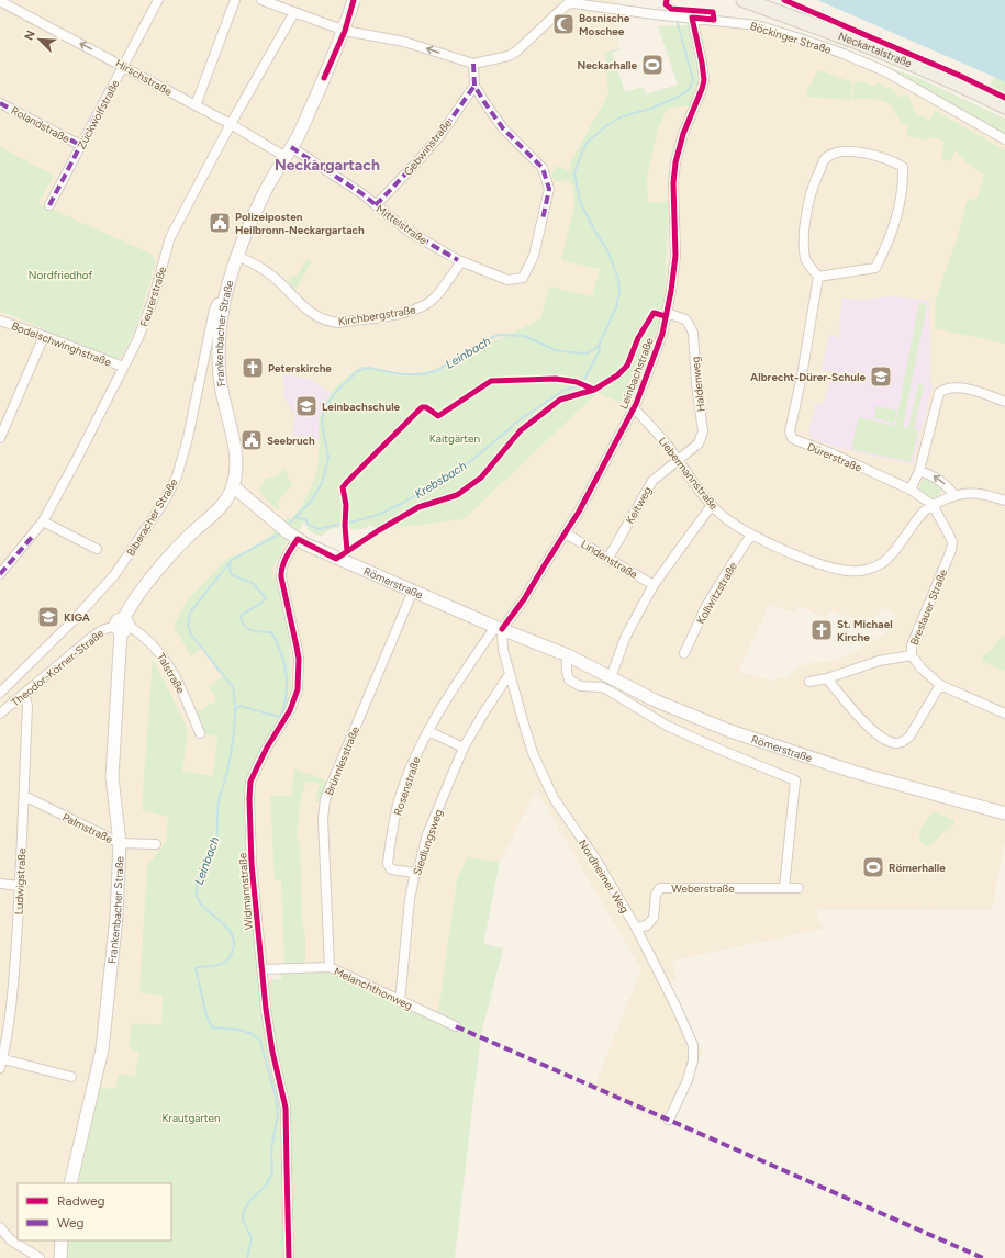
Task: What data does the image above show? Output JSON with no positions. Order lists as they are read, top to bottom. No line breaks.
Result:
{"streets":{"main road":["Neckartalstraße","Frankenbacher Straße","Römerstraße"],"street":["Böckinger Straße","Hirschstraße","Zückwolfstraße","Rolandstraße","Gebwinstraße","Mittelstraße","Feurerstraße","Kirchbergstraße","Bodelschwinghstraße","Leinbachstraße","Haldenweg","Dürerstraße","Liebermannstraße","Keitweg","Biberacher Straße","Lindenstraße","Kollwitzstraße","Breslauer Straße","Theodor-Körner-Straße","Talstraße","Brünnlesstraße","Rosenstraße","Palmstraße","Siedlungsweg","Nordheimer Weg","Ludwigstraße","Weberstraße","Widmannstraße","Melanchthonweg"]},"crossings":[["Böckinger Straße","Feurerstraße"],["Böckinger Straße","Frankenbacher Straße"],["Böckinger Straße","Leinbachstraße"],["Hirschstraße","Zückwolfstraße"],["Hirschstraße","Mittelstraße"],["Hirschstraße","Feurerstraße"],["Hirschstraße","Frankenbacher Straße"],["Zückwolfstraße","Rolandstraße"],["Gebwinstraße","Mittelstraße"],["Mittelstraße","Kirchbergstraße"],["Mittelstraße","Frankenbacher Straße"],["Feurerstraße","Bodelschwinghstraße"],["Kirchbergstraße","Frankenbacher Straße"],["Frankenbacher Straße","Biberacher Straße"],["Frankenbacher Straße","Römerstraße"],["Frankenbacher Straße","Theodor-Körner-Straße"],["Frankenbacher Straße","Talstraße"],["Frankenbacher Straße","Palmstraße"],["Leinbachstraße","Haldenweg"],["Leinbachstraße","Liebermannstraße"],["Leinbachstraße","Lindenstraße"],["Leinbachstraße","Römerstraße"],["Leinbachstraße","Rosenstraße"],["Leinbachstraße","Nordheimer Weg"],["Haldenweg","Liebermannstraße"],["Haldenweg","Keitweg"],["Dürerstraße","Liebermannstraße"],["Dürerstraße","Breslauer Straße"],["Liebermannstraße","Keitweg"],["Liebermannstraße","Kollwitzstraße"],["Liebermannstraße","Breslauer Straße"],["Keitweg","Lindenstraße"],["Römerstraße","Brünnlesstraße"],["Römerstraße","Rosenstraße"],["Römerstraße","Nordheimer Weg"],["Römerstraße","Weberstraße"],["Römerstraße","Widmannstraße"],["Theodor-Körner-Straße","Talstraße"],["Theodor-Körner-Straße","Ludwigstraße"],["Brünnlesstraße","Melanchthonweg"],["Rosenstraße","Siedlungsweg"],["Rosenstraße","Nordheimer Weg"],["Palmstraße","Ludwigstraße"],["Siedlungsweg","Nordheimer Weg"],["Siedlungsweg","Melanchthonweg"],["Nordheimer Weg","Weberstraße"],["Widmannstraße","Melanchthonweg"]],"one_way":["Hirschstraße"],"districts":["Neckargartach"],"water":["Leinbach","Krebsbach"],"parks":["Nordfriedhof","Kaitgärten","Krautgärten"],"places":{"mosque":["Bosnische Moschee"],"sports":["Neckarhalle","Römerhalle"],"public building":["Polizeiposten Heilbronn-Neckargartach","Seebruch"],"church":["Peterskirche","St. Michael Kirche"],"school or university":["Albrecht-Dürer-Schule","Leinbachschule","KIGA"]},"legend":["Radweg","Weg"],"north":"top left"}
